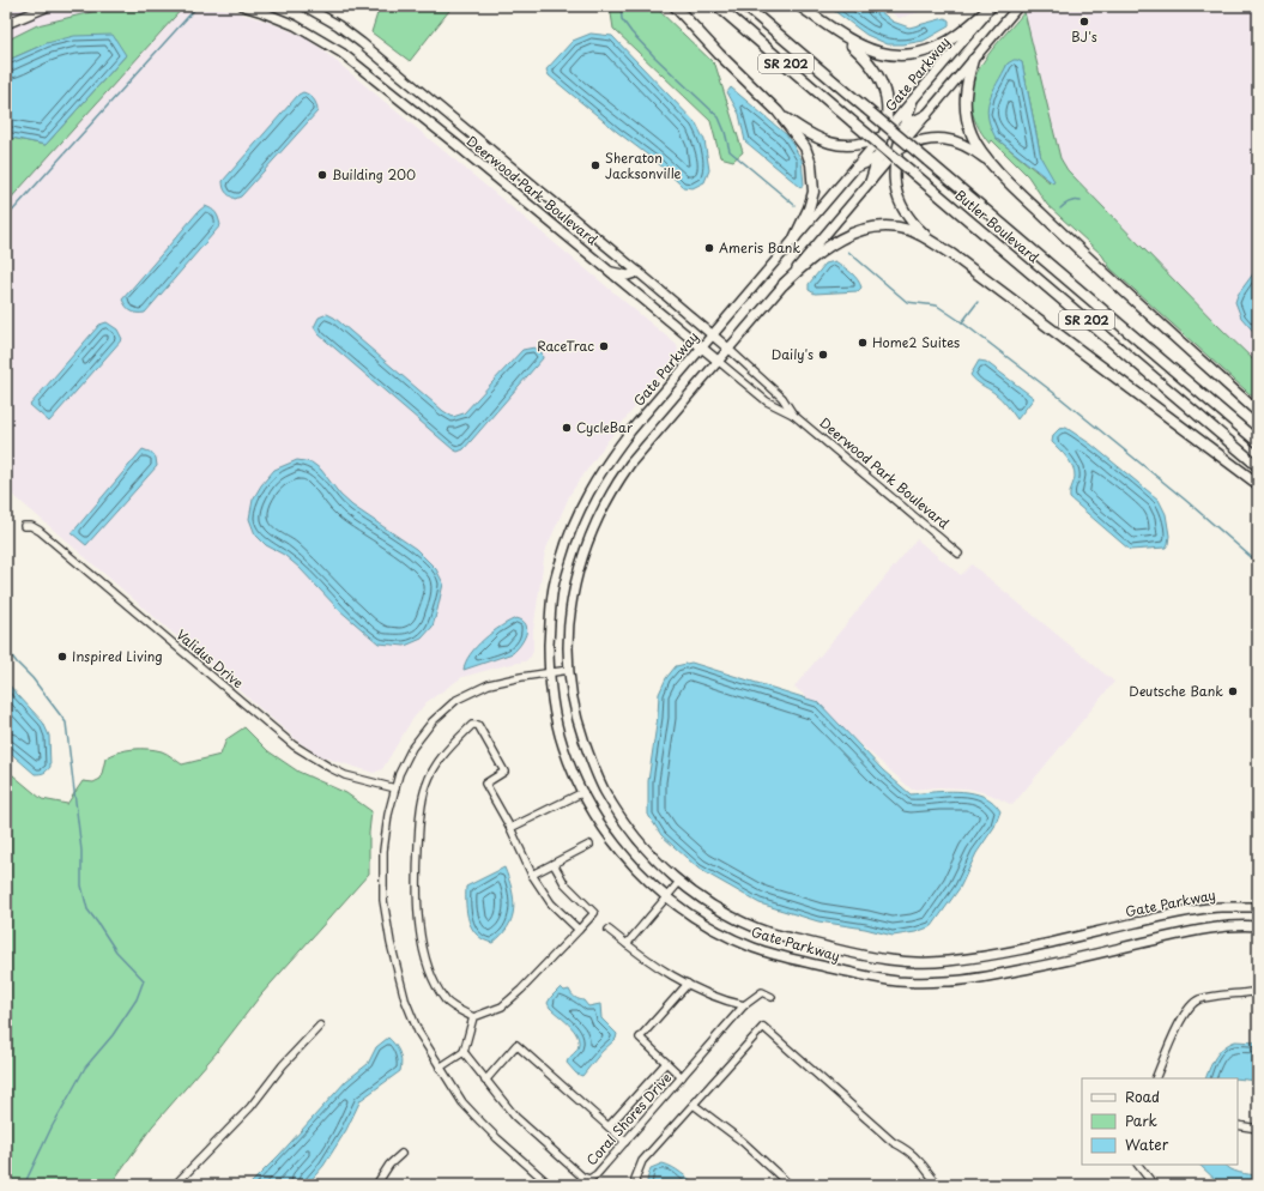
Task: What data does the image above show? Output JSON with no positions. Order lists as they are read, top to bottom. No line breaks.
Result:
{"streets":{"highway":["SR 202","Butler Boulevard"],"main road":["Gate Parkway","Deerwood Park Boulevard"],"street":["Validus Drive","Coral Shores Drive"]},"crossings":[["Gate Parkway","Deerwood Park Boulevard"]],"places":["BJ's","Sheraton Jacksonville","Building 200","Ameris Bank","Home2 Suites","RaceTrac","Daily's","CycleBar","Inspired Living","Deutsche Bank"],"legend":["Road","Park","Water"]}
